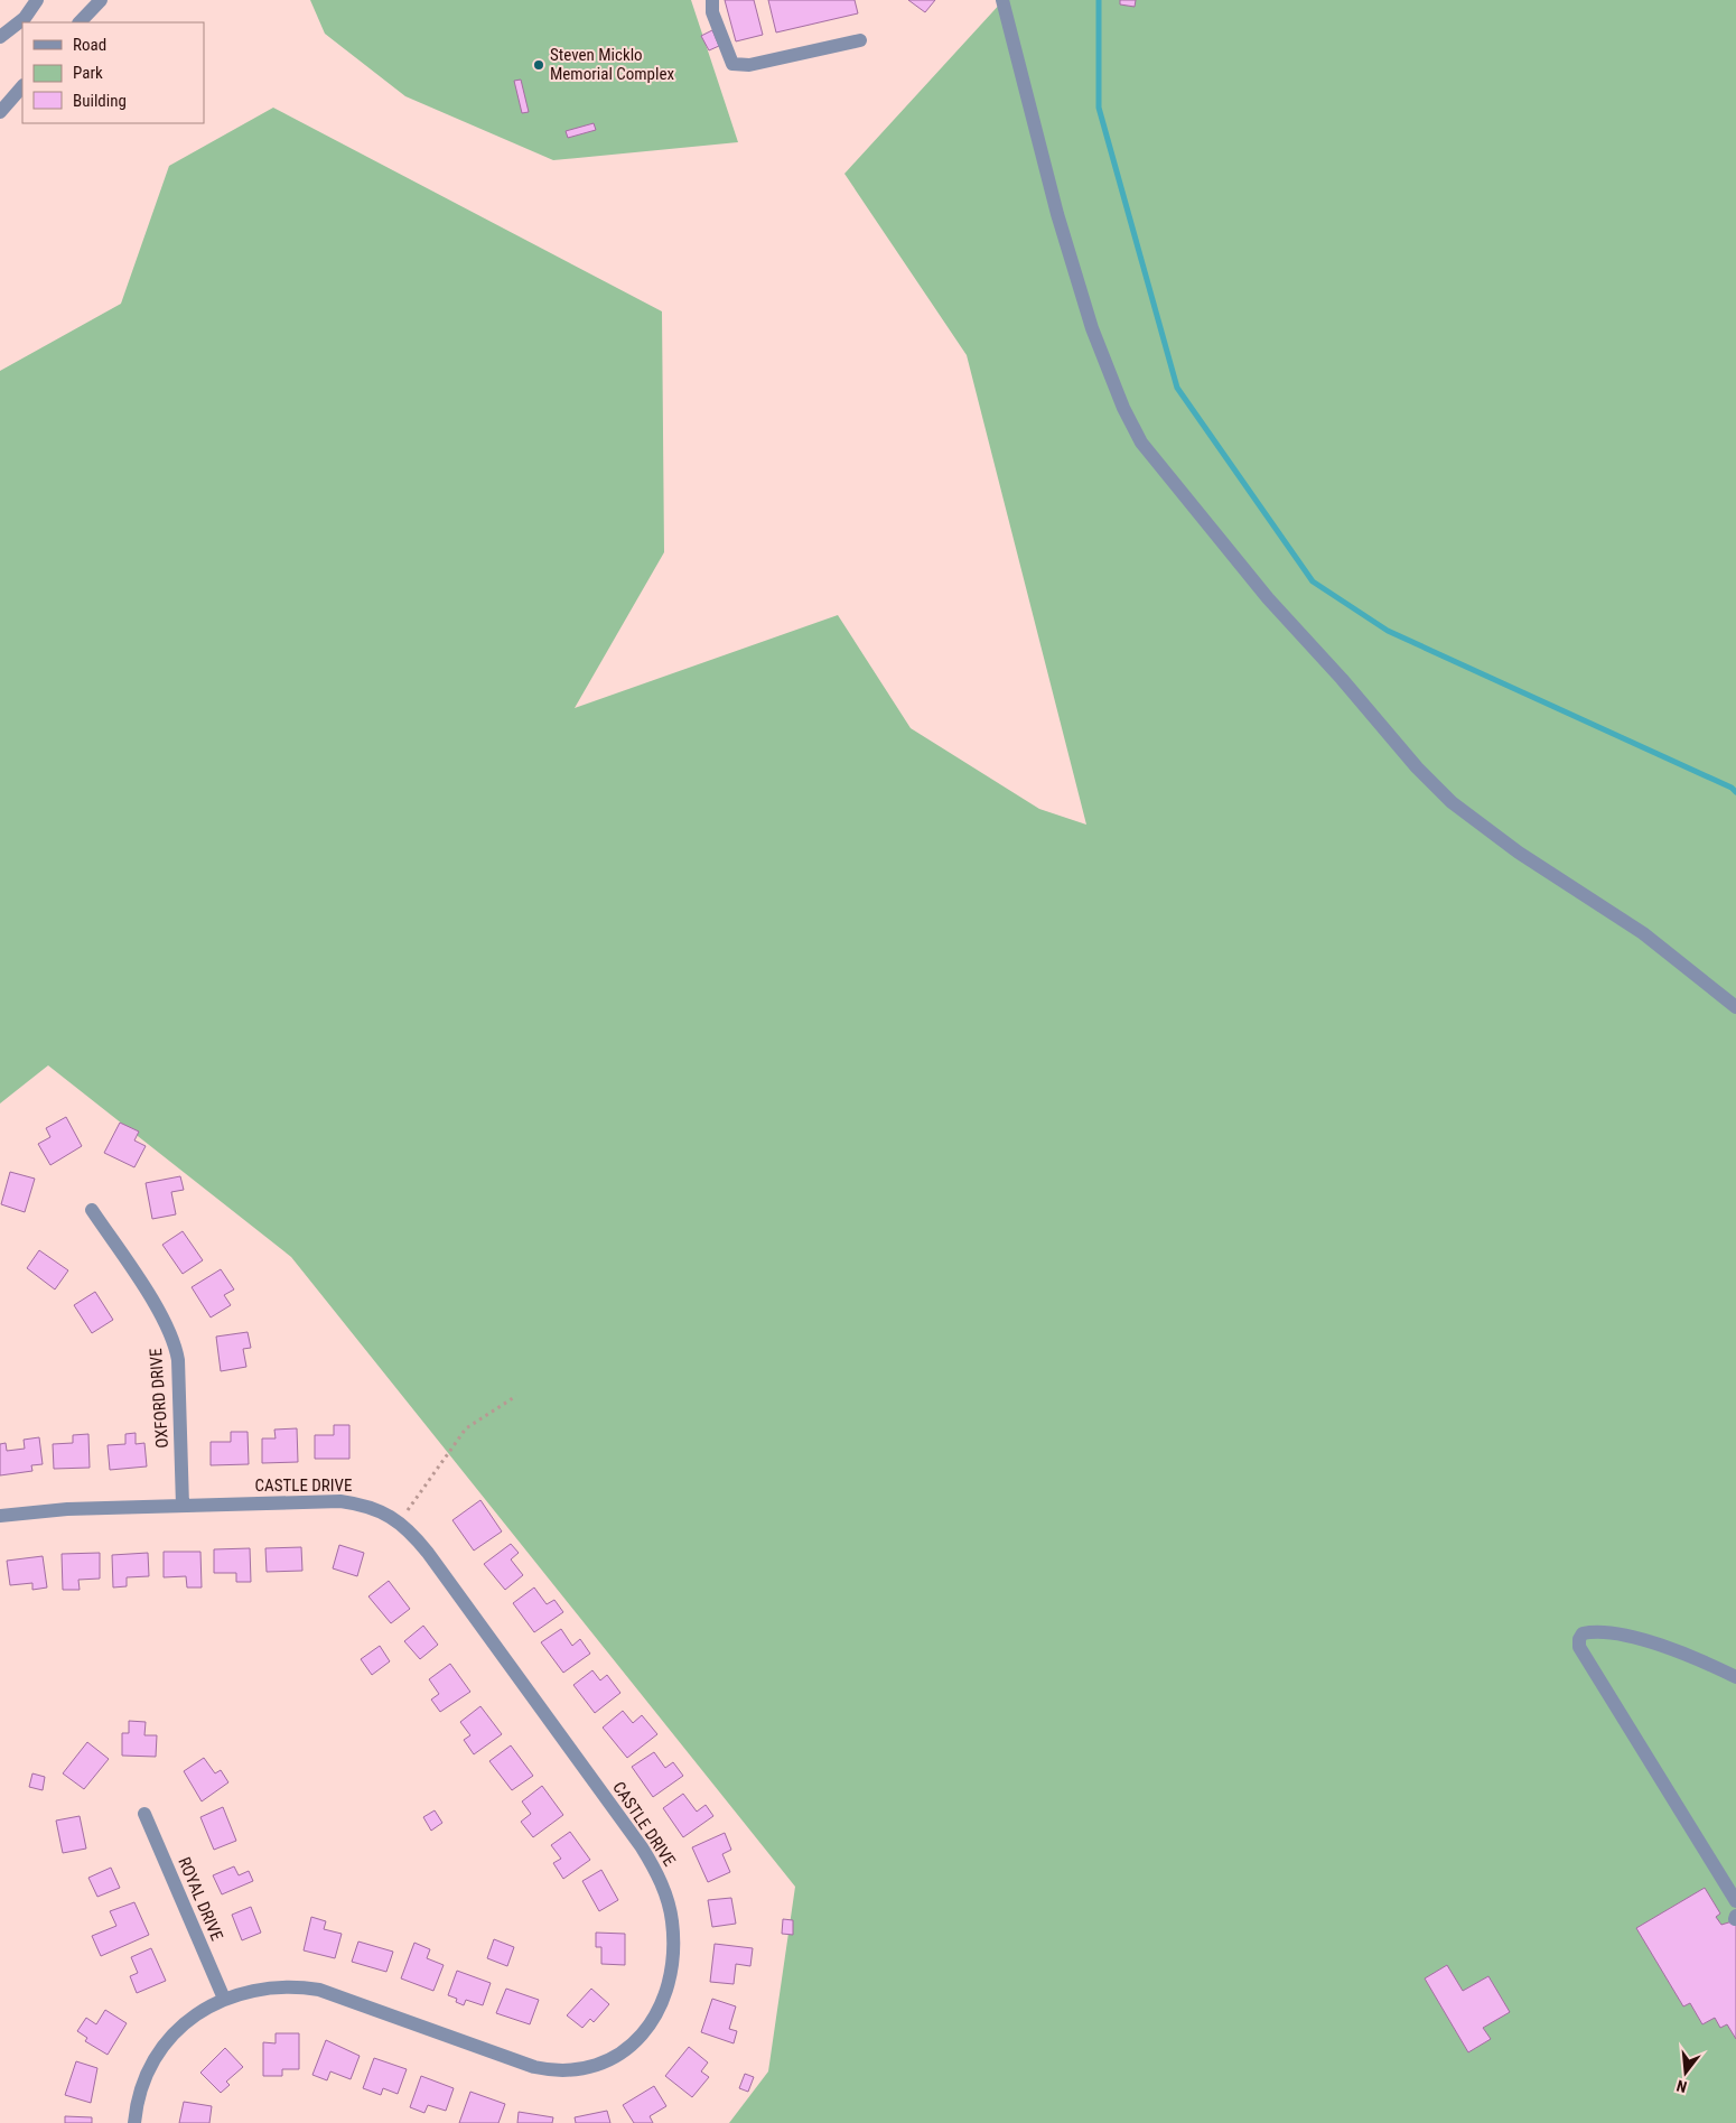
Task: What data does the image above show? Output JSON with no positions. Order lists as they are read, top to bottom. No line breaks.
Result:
{"streets":{"street":["OXFORD DRIVE","CASTLE DRIVE","ROYAL DRIVE"]},"crossings":[["OXFORD DRIVE","CASTLE DRIVE"],["CASTLE DRIVE","ROYAL DRIVE"]],"places":["Steven Micklo Memorial Complex"],"legend":["Road","Park","Building"],"north":"bottom"}
